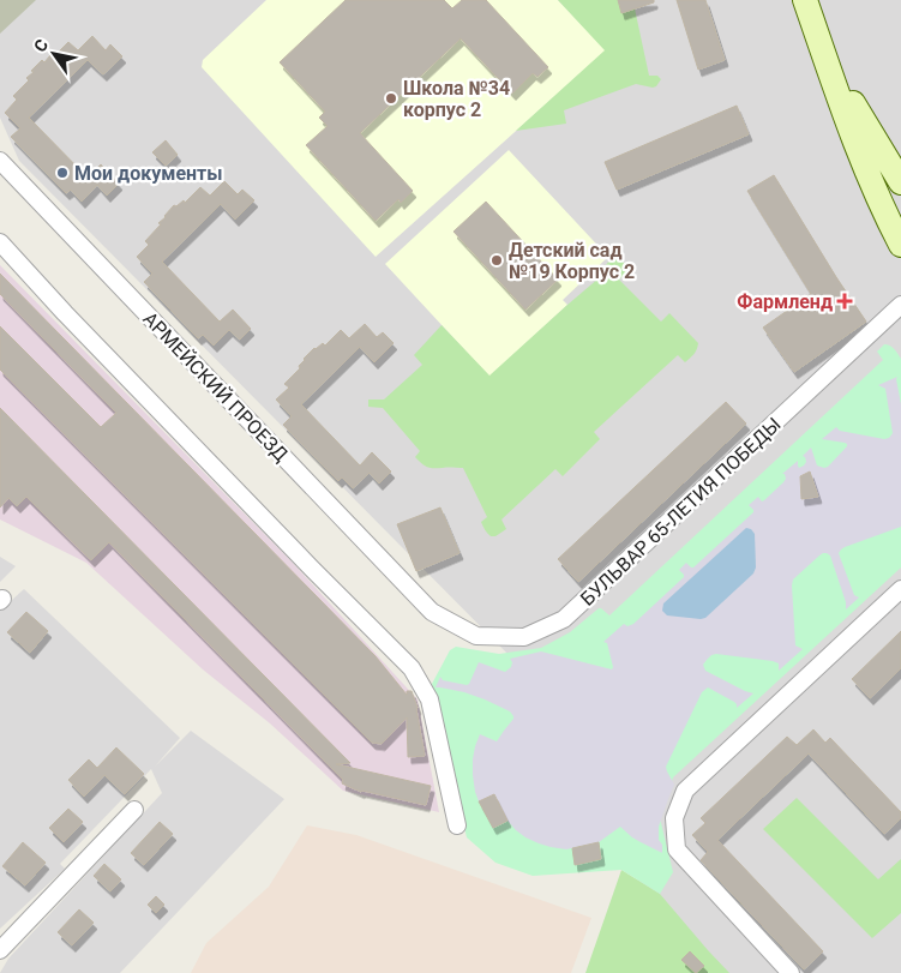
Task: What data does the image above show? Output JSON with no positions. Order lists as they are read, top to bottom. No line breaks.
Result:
{"streets":{"street":["АРМЕЙСКИЙ ПРОЕЗД","БУЛЬВАР 65-ЛЕТИЯ ПОБЕДЫ"]},"crossings":[["АРМЕЙСКИЙ ПРОЕЗД","БУЛЬВАР 65-ЛЕТИЯ ПОБЕДЫ"]],"places":{"other":["Школа №34 корпус 2","Мои документы","Детский сад №19 Корпус 2"],"health":["Фармленд"]},"north":"top left"}
